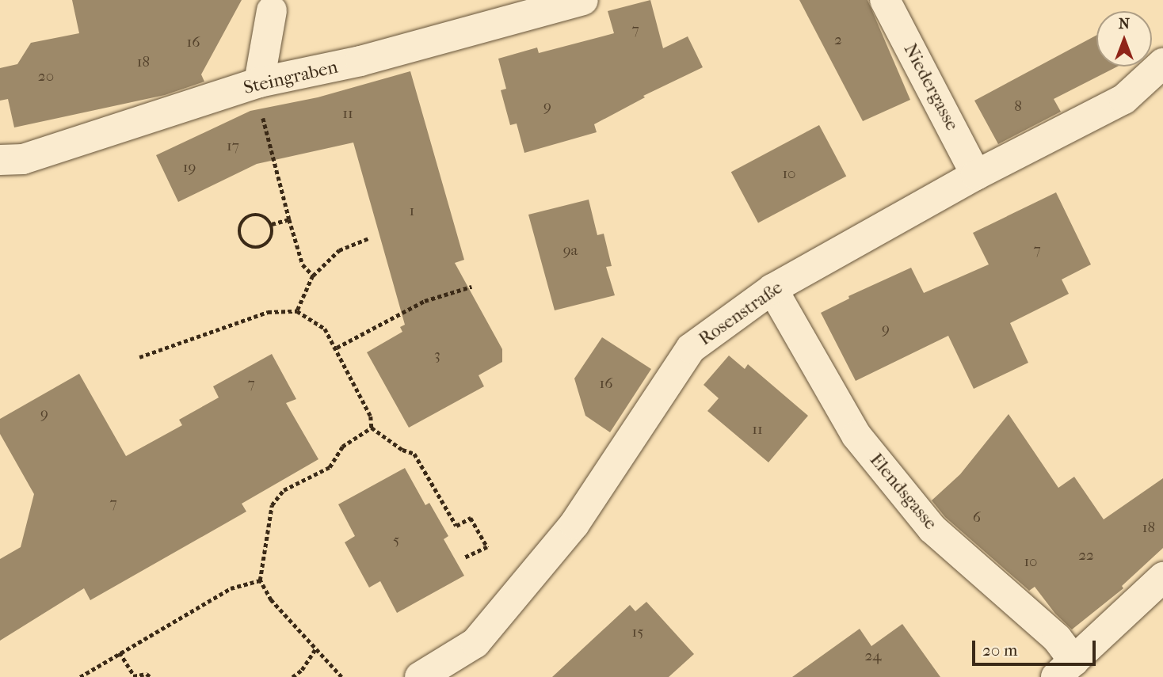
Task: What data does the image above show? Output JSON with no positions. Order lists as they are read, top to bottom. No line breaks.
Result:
{"streets":{"street":["Steingraben","Niedergasse","Rosenstraße","Elendsgasse"]},"crossings":[["Niedergasse","Rosenstraße"],["Rosenstraße","Elendsgasse"]],"house_numbers":["7","2","16","18","20","9","8","11","17","19","10","1","7","9a","9","3","7","16","9","11","7","6","18","5","22","10","15","24"],"scale_bar":"20 m","north":"top"}
